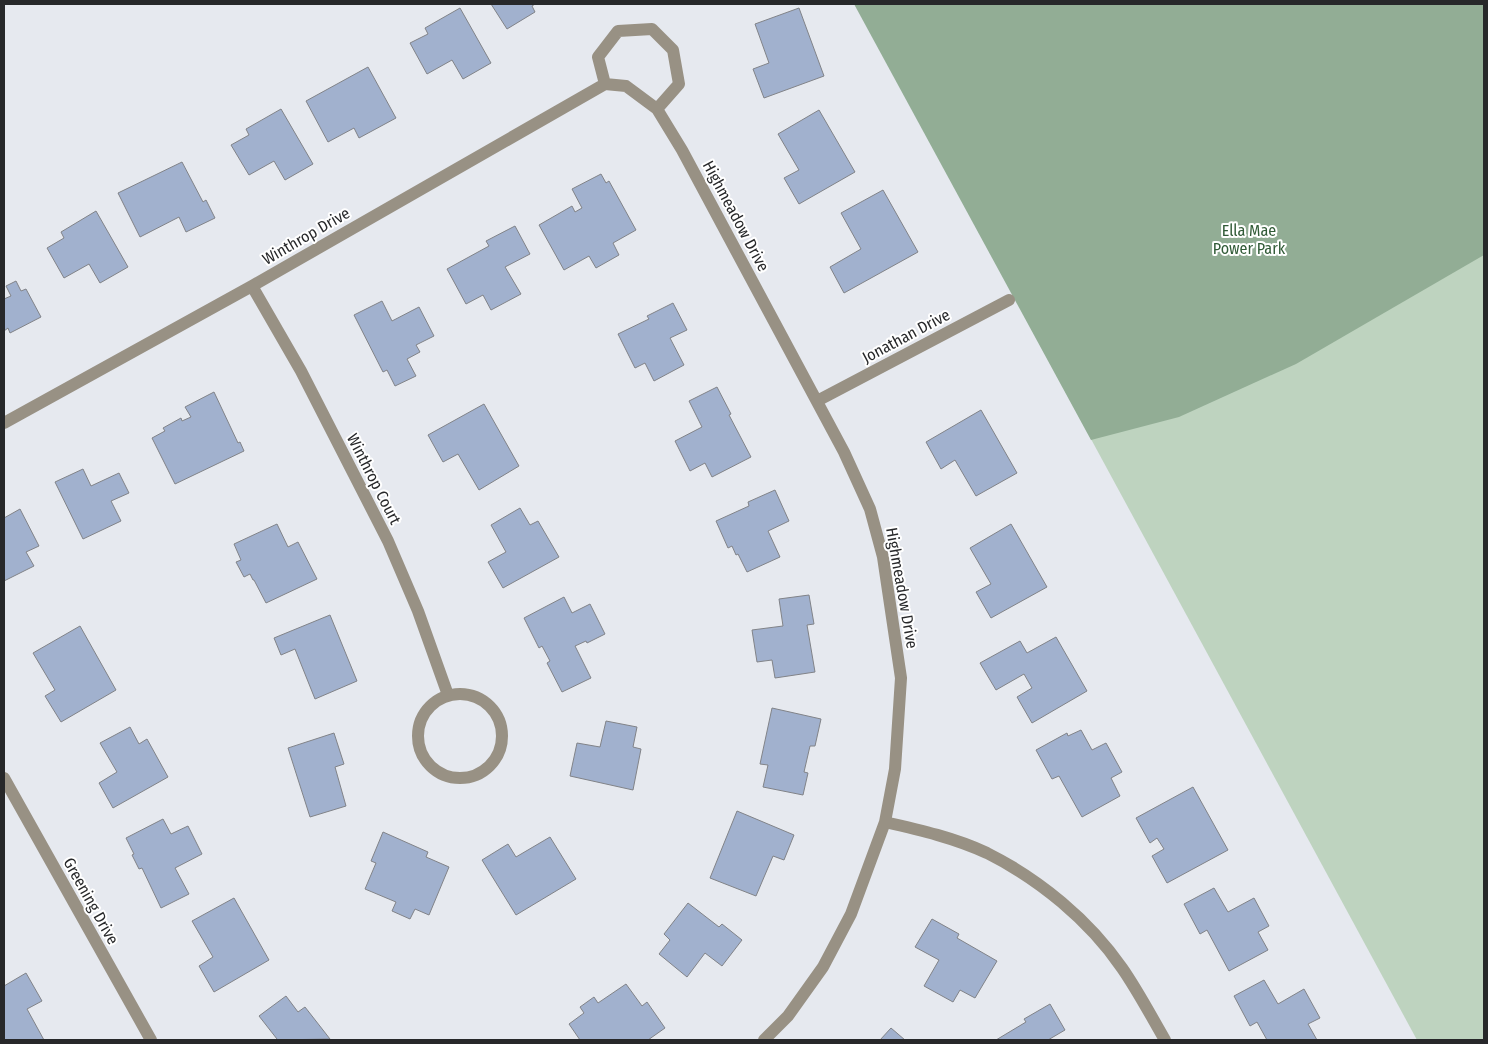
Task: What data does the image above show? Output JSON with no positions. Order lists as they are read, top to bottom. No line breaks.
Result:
{"streets":{"street":["Highmeadow Drive","Winthrop Drive","Jonathan Drive","Winthrop Court","Greening Drive"]},"crossings":[["Highmeadow Drive","Winthrop Drive"],["Highmeadow Drive","Jonathan Drive"],["Winthrop Drive","Winthrop Court"]],"parks":["Ella Mae Power Park"]}
